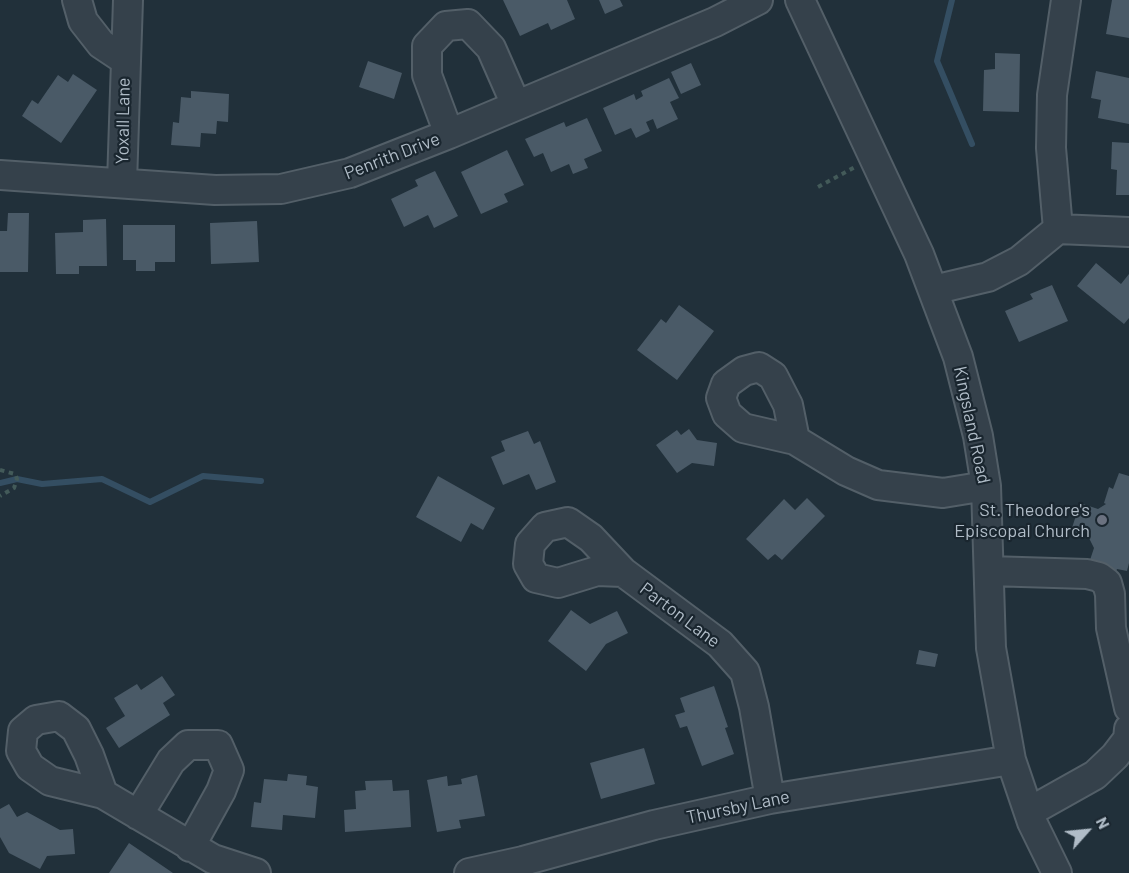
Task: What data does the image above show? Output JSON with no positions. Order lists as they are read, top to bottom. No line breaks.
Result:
{"streets":{"street":["Yoxall Lane","Penrith Drive","Kingsland Road","Parton Lane","Thursby Lane"]},"crossings":[["Yoxall Lane","Penrith Drive"],["Kingsland Road","Thursby Lane"],["Parton Lane","Thursby Lane"]],"places":["St. Theodore's Episcopal Church"],"north":"top right"}
